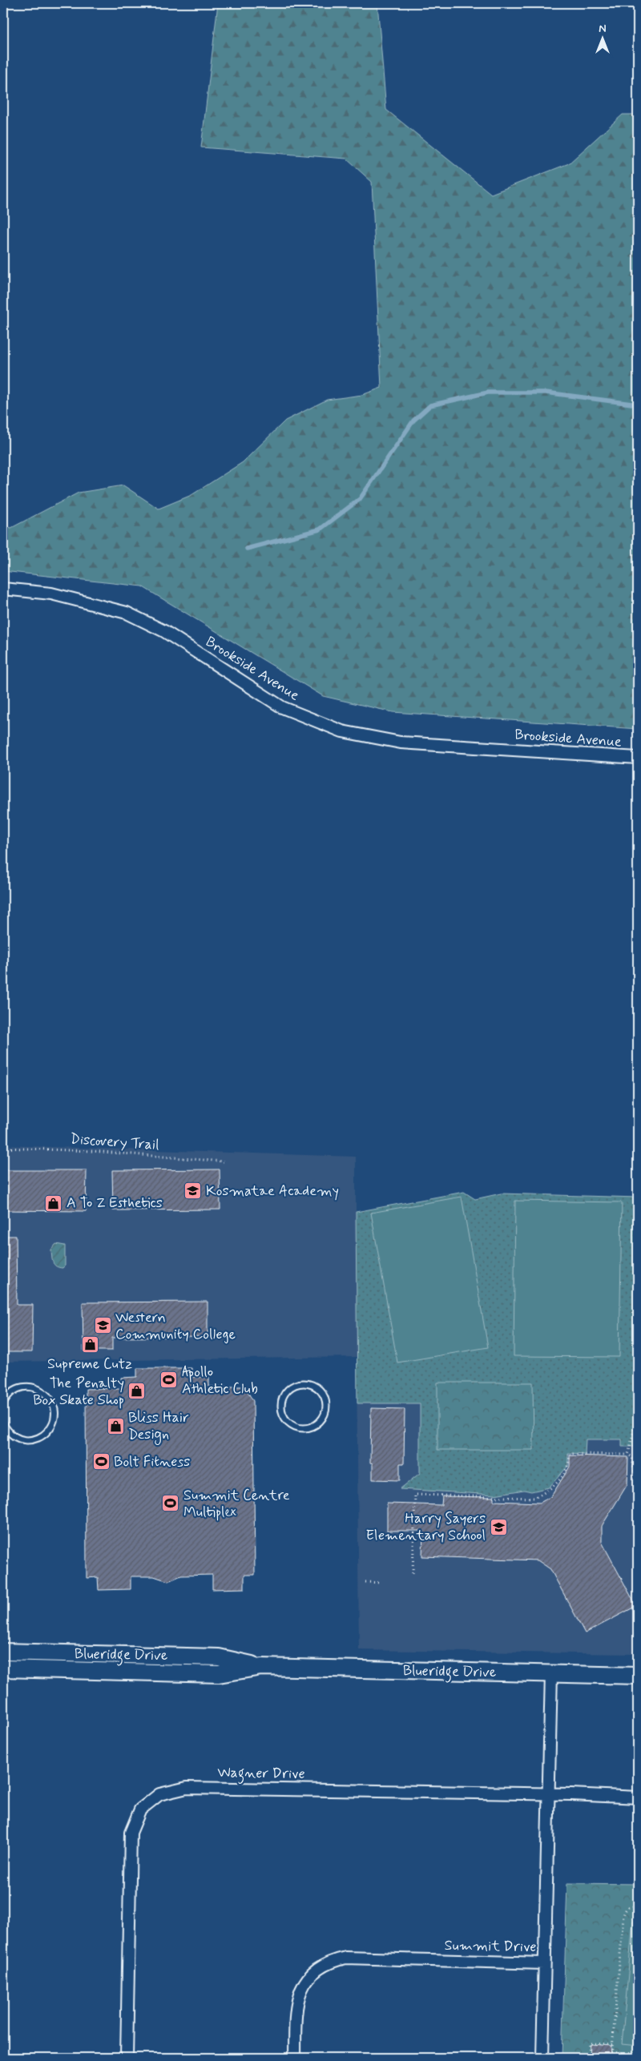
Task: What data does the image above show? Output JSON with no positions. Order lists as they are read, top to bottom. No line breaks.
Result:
{"streets":{"street":["Brookside Avenue","Blueridge Drive","Wagner Drive","Summit Drive"],"path":["Discovery Trail"]},"crossings":[["Blueridge Drive","Summit Drive"],["Wagner Drive","Summit Drive"]],"places":{"school or university":["Kosmatae Academy","Western Community College","Harry Sayers Elementary School"],"shop":["A To Z Esthetics","Supreme Cutz","The Penalty Box Skate Shop","Bliss Hair Design"],"sports":["Apollo Athletic Club","Bolt Fitness","Summit Centre Multiplex"]},"north":"top"}
